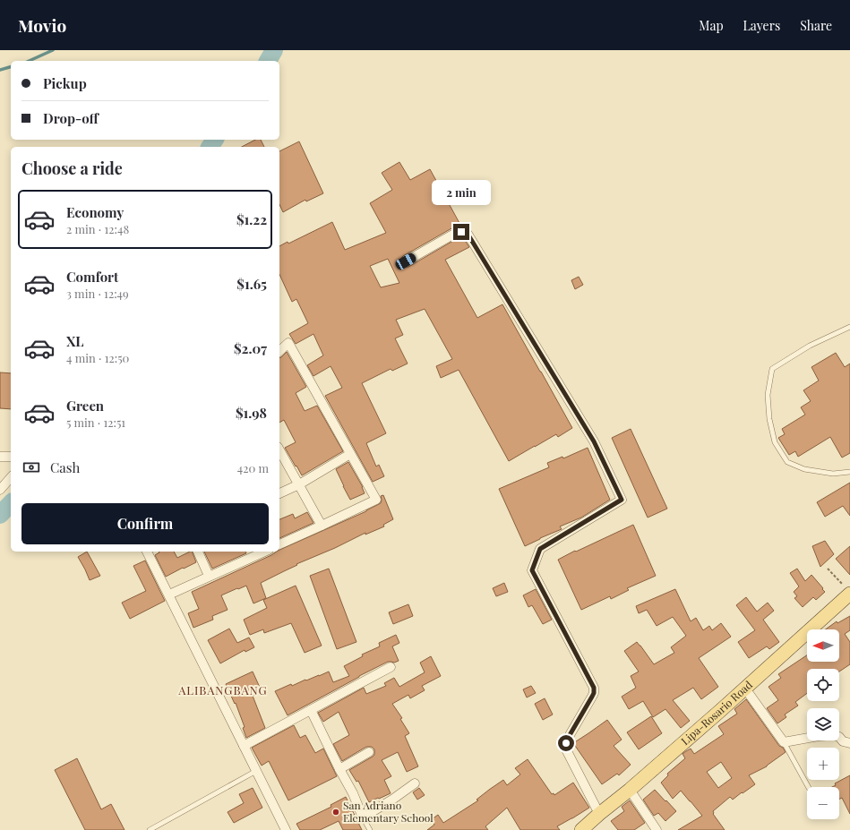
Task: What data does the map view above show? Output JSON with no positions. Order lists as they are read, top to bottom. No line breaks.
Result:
{"streets":{"main road":["Lipa-Rosario Road"]},"districts":["ALIBANGBANG"],"places":["San Adriano Elementary School"],"north":"left","page":{"header":"Movio","nav":["Map","Layers","Share"],"banner":["Pickup","Drop-off"],"heading":"Choose a ride","bubble":"2 min","list":[{"name":"Economy","note":"2 min · 12:48","value":"$1.22"},{"name":"Comfort","note":"3 min · 12:49","value":"$1.65"},{"name":"XL","note":"4 min · 12:50","value":"$2.07"},{"name":"Green","note":"5 min · 12:51","value":"$1.98"}],"pay":["Cash","420 m"],"buttons":"Confirm","map_buttons":["+","−"]}}
